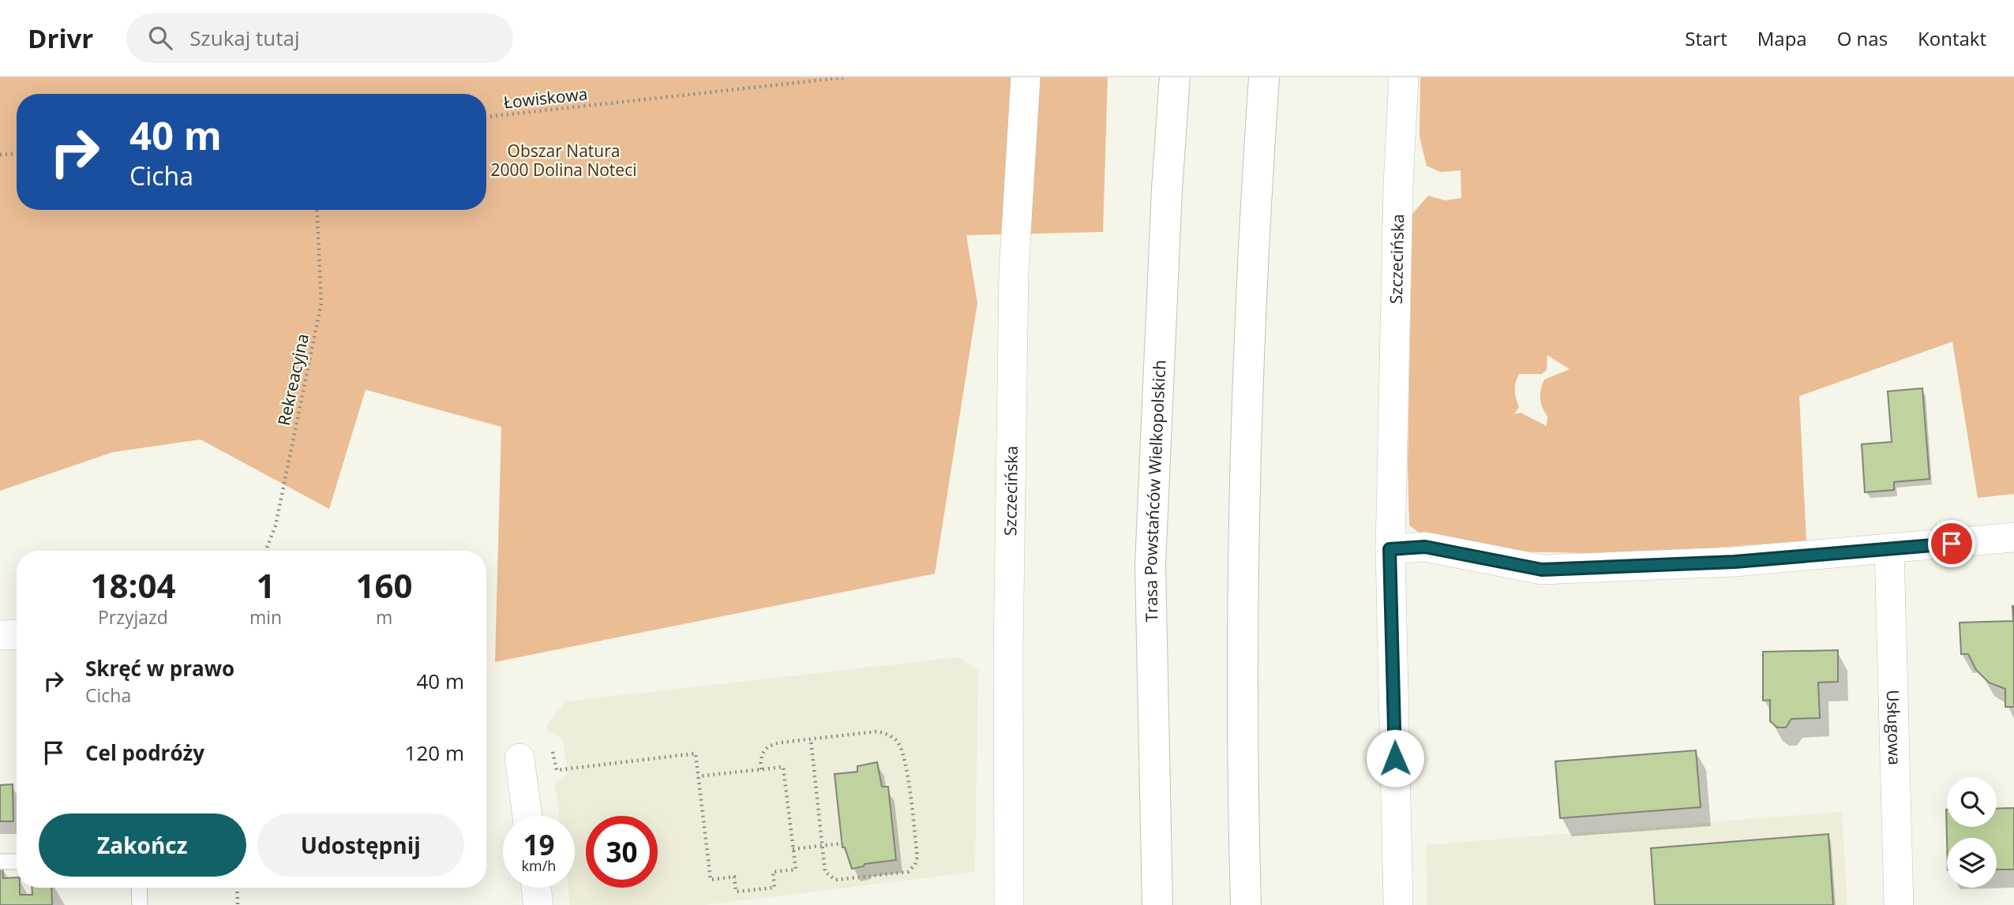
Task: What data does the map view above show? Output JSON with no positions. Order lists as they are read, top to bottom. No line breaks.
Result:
{"streets":{"highway":["Trasa Powstańców Wielkopolskich"],"street":["Szczecińska","Usługowa"],"path":["Łowiskowa","Rekreacyjna"]},"parks":["Obszar Natura 2000 Dolina Noteci"],"page":{"header":"Drivr","search":"Szukaj tutaj","nav":["Start","Mapa","O nas","Kontakt"],"turn":["40 m","Cicha"],"eta":["18:04","Przyjazd","1","min","160","m"],"list":[{"name":"Skręć w prawo","note":"Cicha","value":"40 m"},{"name":"Cel podróży","value":"120 m"}],"buttons":["Zakończ","Udostępnij"],"speed":"19 km/h","limit":"30"}}
